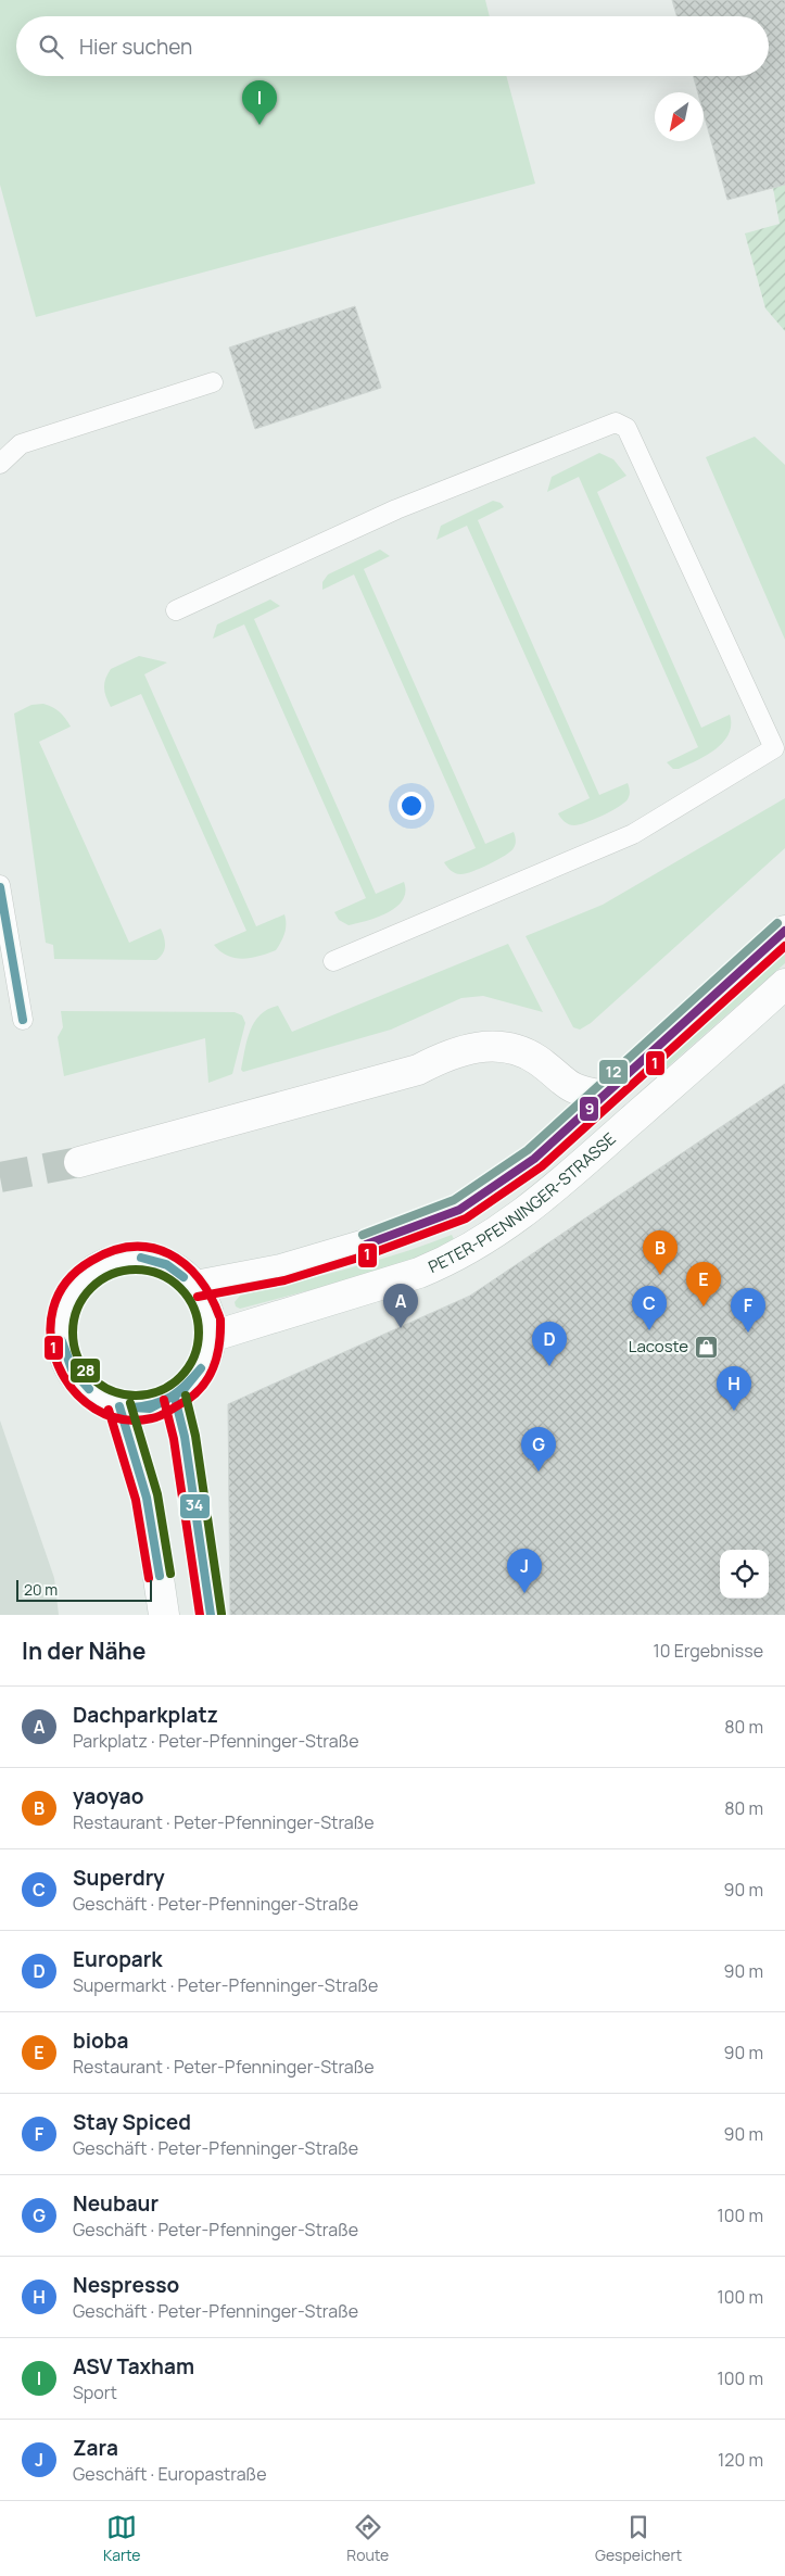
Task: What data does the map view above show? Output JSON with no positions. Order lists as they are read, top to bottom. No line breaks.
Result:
{"streets":{"street":["PETER-PFENNINGER-STRASSE"]},"places":{"shop":["Lacoste"]},"lines":["transit line 34","transit line 12","transit line 9","transit line 1","transit line 28"],"scale_bar":"20 m","north":"bottom left","page":{"search":"Hier suchen","pins":["I","B","E","A","C","F","D","H","G","J"],"scale":"20 m","heading":["In der Nähe","10 Ergebnisse"],"list":[{"mark":"A","name":"Dachparkplatz","note":"Parkplatz · Peter-Pfenninger-Straße","value":"80 m"},{"mark":"B","name":"yaoyao","note":"Restaurant · Peter-Pfenninger-Straße","value":"80 m"},{"mark":"C","name":"Superdry","note":"Geschäft · Peter-Pfenninger-Straße","value":"90 m"},{"mark":"D","name":"Europark","note":"Supermarkt · Peter-Pfenninger-Straße","value":"90 m"},{"mark":"E","name":"bioba","note":"Restaurant · Peter-Pfenninger-Straße","value":"90 m"},{"mark":"F","name":"Stay Spiced","note":"Geschäft · Peter-Pfenninger-Straße","value":"90 m"},{"mark":"G","name":"Neubaur","note":"Geschäft · Peter-Pfenninger-Straße","value":"100 m"},{"mark":"H","name":"Nespresso","note":"Geschäft · Peter-Pfenninger-Straße","value":"100 m"},{"mark":"I","name":"ASV Taxham","note":"Sport","value":"100 m"},{"mark":"J","name":"Zara","note":"Geschäft · Europastraße","value":"120 m"}],"nav":["Karte","Route","Gespeichert"]}}
